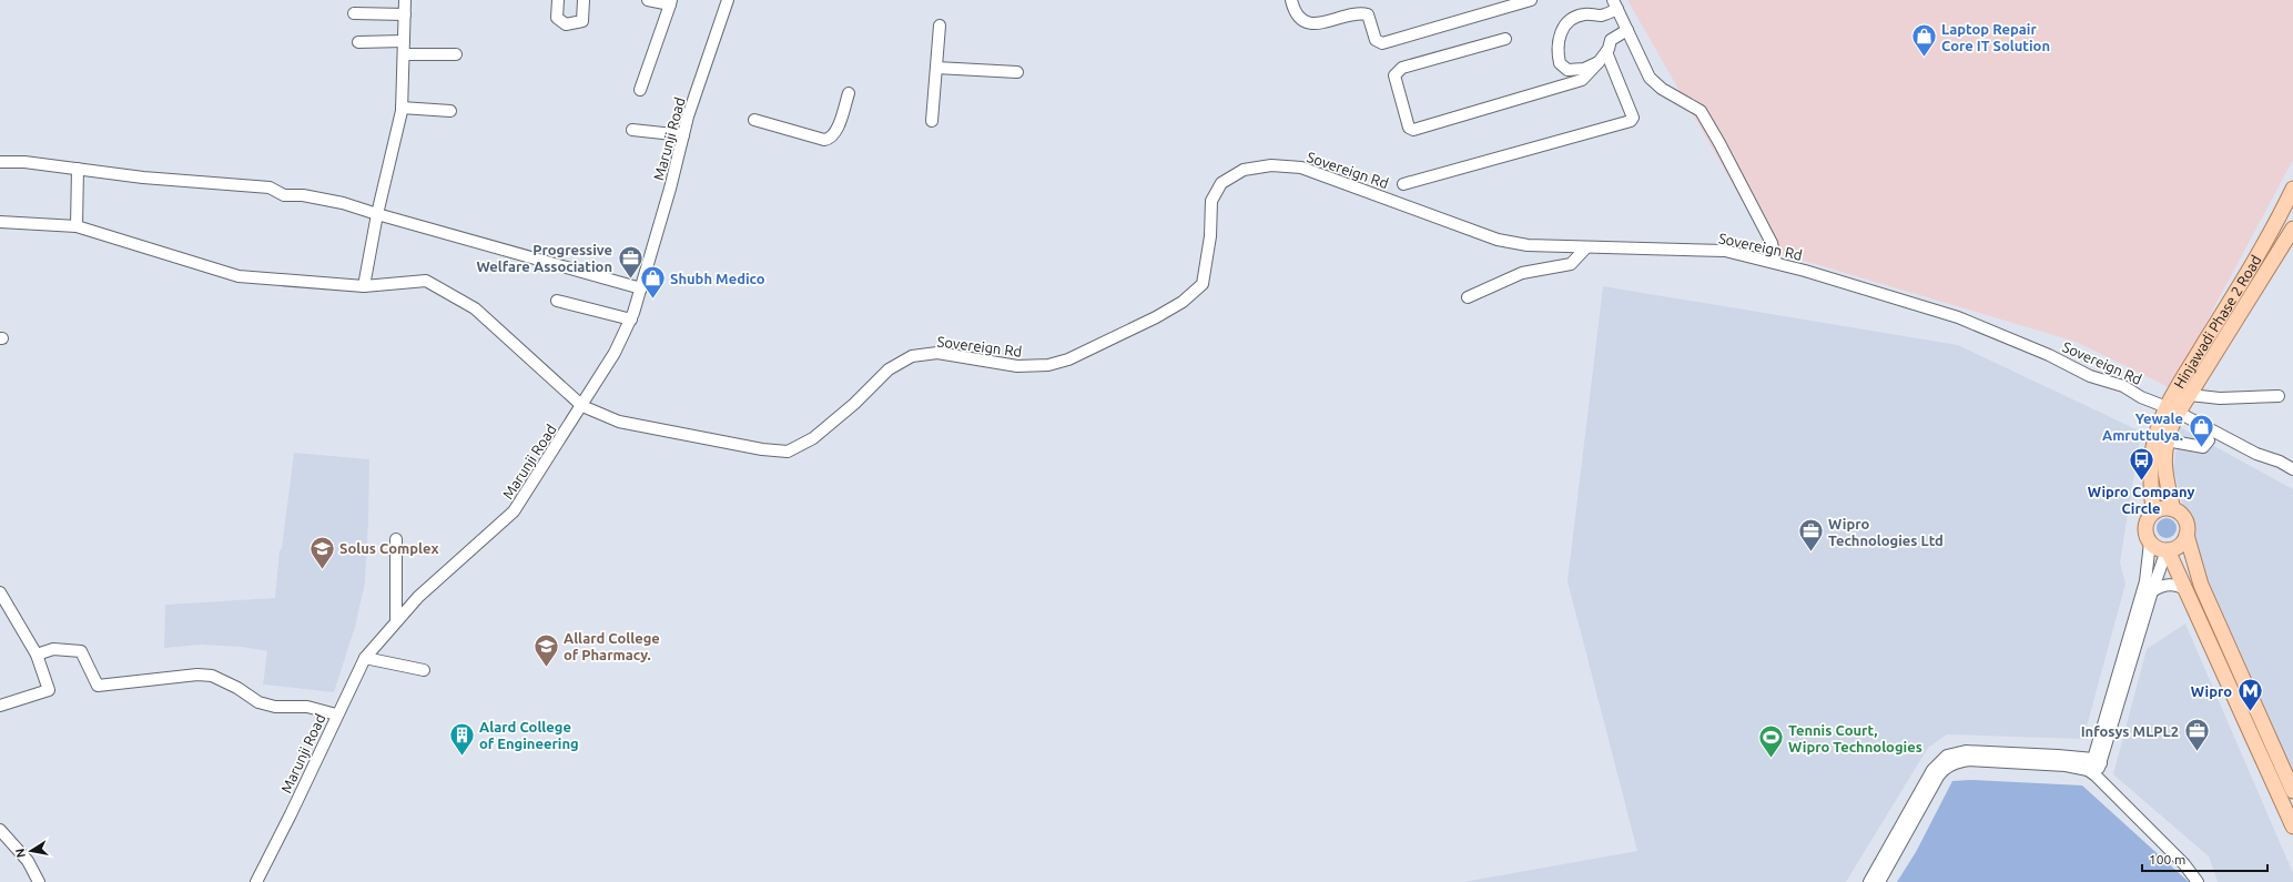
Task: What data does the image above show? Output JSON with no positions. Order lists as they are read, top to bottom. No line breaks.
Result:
{"streets":{"main road":["Hinjawadi Phase 2 Road"],"street":["Marunji Road","Sovereign Rd"]},"crossings":[["Marunji Road","Sovereign Rd"],["Sovereign Rd","Hinjawadi Phase 2 Road"]],"places":{"shop":["Laptop Repair Core IT Solution","Shubh Medico","Yewale Amruttulya."],"office":["Progressive Welfare Association","Wipro Technologies Ltd","Infosys MLPL2"],"bus stop":["Wipro Company Circle"],"school or university":["Solus Complex","Allard College of Pharmacy."],"metro station":["Wipro"],"building":["Alard College of Engineering"],"sports":["Tennis Court, Wipro Technologies"]},"scale_bar":"100 m","north":"left"}
